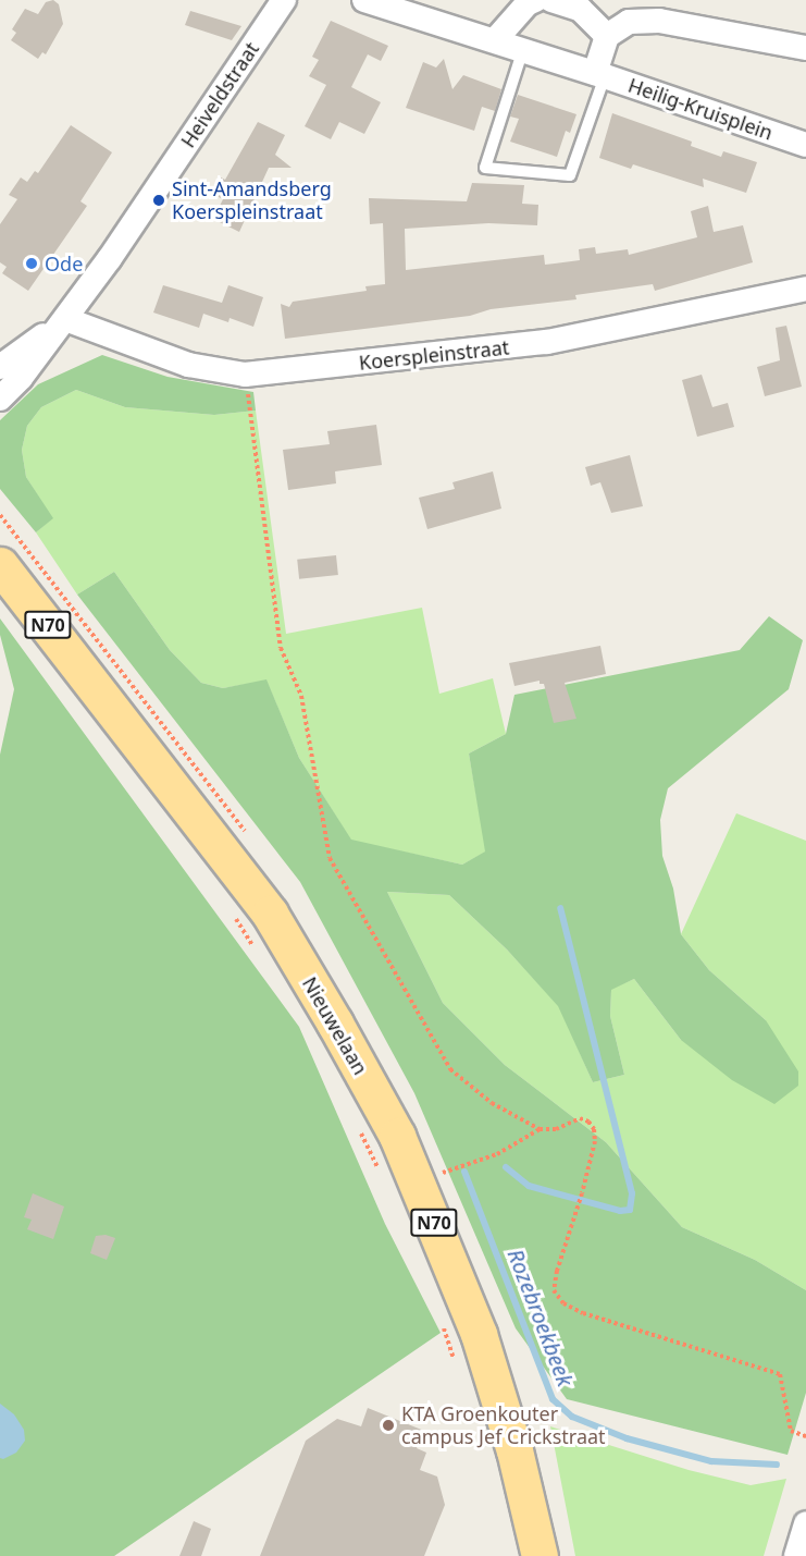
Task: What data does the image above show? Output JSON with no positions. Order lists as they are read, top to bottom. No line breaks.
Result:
{"streets":{"main road":["N70","Nieuwelaan"],"street":["Heiveldstraat","Heilig-Kruisplein","Koerspleinstraat"]},"crossings":[["Heiveldstraat","Koerspleinstraat"]],"water":["Rozebroekbeek"],"places":["Sint-Amandsberg Koerspleinstraat","Ode","KTA Groenkouter campus Jef Crickstraat"]}
